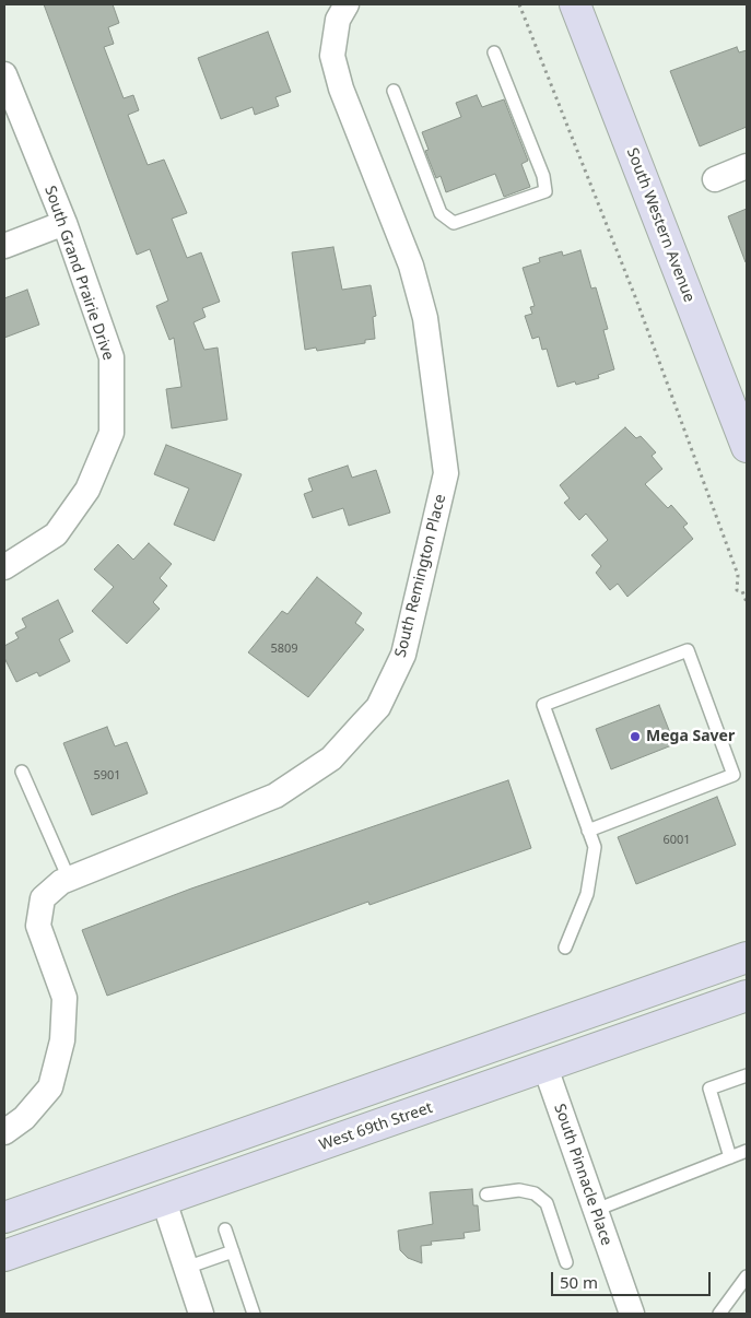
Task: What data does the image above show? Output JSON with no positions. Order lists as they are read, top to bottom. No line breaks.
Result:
{"streets":{"main road":["South Western Avenue","West 69th Street"],"street":["South Grand Prairie Drive","South Remington Place","South Pinnacle Place"]},"crossings":[["West 69th Street","South Pinnacle Place"]],"places":["Mega Saver"],"house_numbers":["5809","5901","6001"],"scale_bar":"50 m"}
